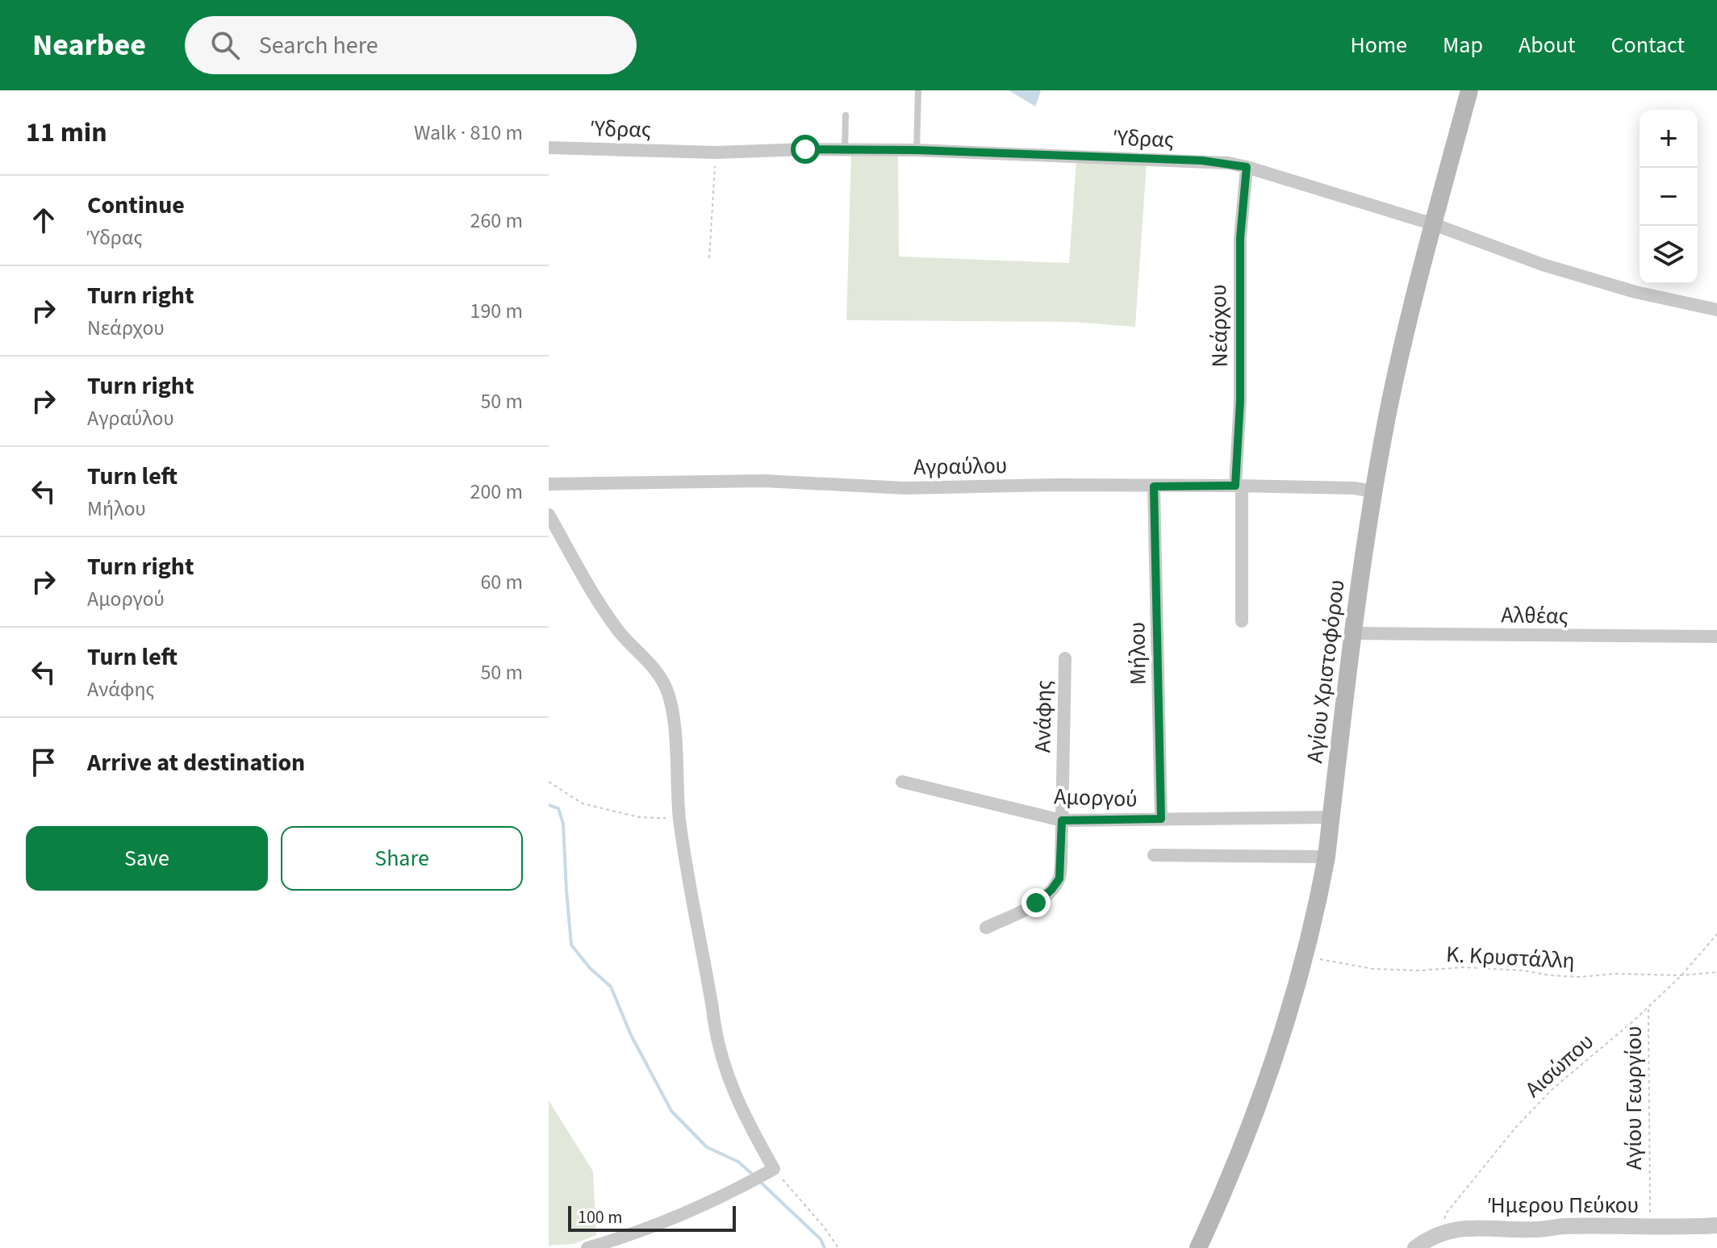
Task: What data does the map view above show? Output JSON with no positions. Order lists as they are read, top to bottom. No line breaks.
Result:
{"streets":{"main road":["Αγίου Χριστοφόρου"],"street":["Ύδρας","Νεάρχου","Αγραύλου","Αλθέας","Μήλου","Ανάφης","Αμοργού","Ήμερου Πεύκου"],"path":["Κ. Κρυστάλλη","Αισώπου","Αγίου Γεωργίου"]},"crossings":[["Ύδρας","Νεάρχου"],["Ύδρας","Αγίου Χριστοφόρου"],["Νεάρχου","Αγραύλου"],["Αγραύλου","Μήλου"],["Αγραύλου","Αγίου Χριστοφόρου"],["Αλθέας","Αγίου Χριστοφόρου"],["Μήλου","Αμοργού"],["Αγίου Χριστοφόρου","Αμοργού"],["Αγίου Χριστοφόρου","Κ. Κρυστάλλη"],["Ανάφης","Αμοργού"],["Κ. Κρυστάλλη","Αισώπου"],["Αισώπου","Αγίου Γεωργίου"],["Αισώπου","Ήμερου Πεύκου"],["Αγίου Γεωργίου","Ήμερου Πεύκου"]],"scale_bar":"100 m","page":{"header":"Nearbee","search":"Search here","nav":["Home","Map","About","Contact"],"heading":["11 min","Walk · 810 m"],"map_buttons":["+","−"],"list":[["Continue","Ύδρας","260 m"],["Turn right","Νεάρχου","190 m"],["Turn right","Αγραύλου","50 m"],["Turn left","Μήλου","200 m"],["Turn right","Αμοργού","60 m"],["Turn left","Ανάφης","50 m"],"Arrive at destination"],"buttons":["Save","Share"],"scale":"100 m"}}
